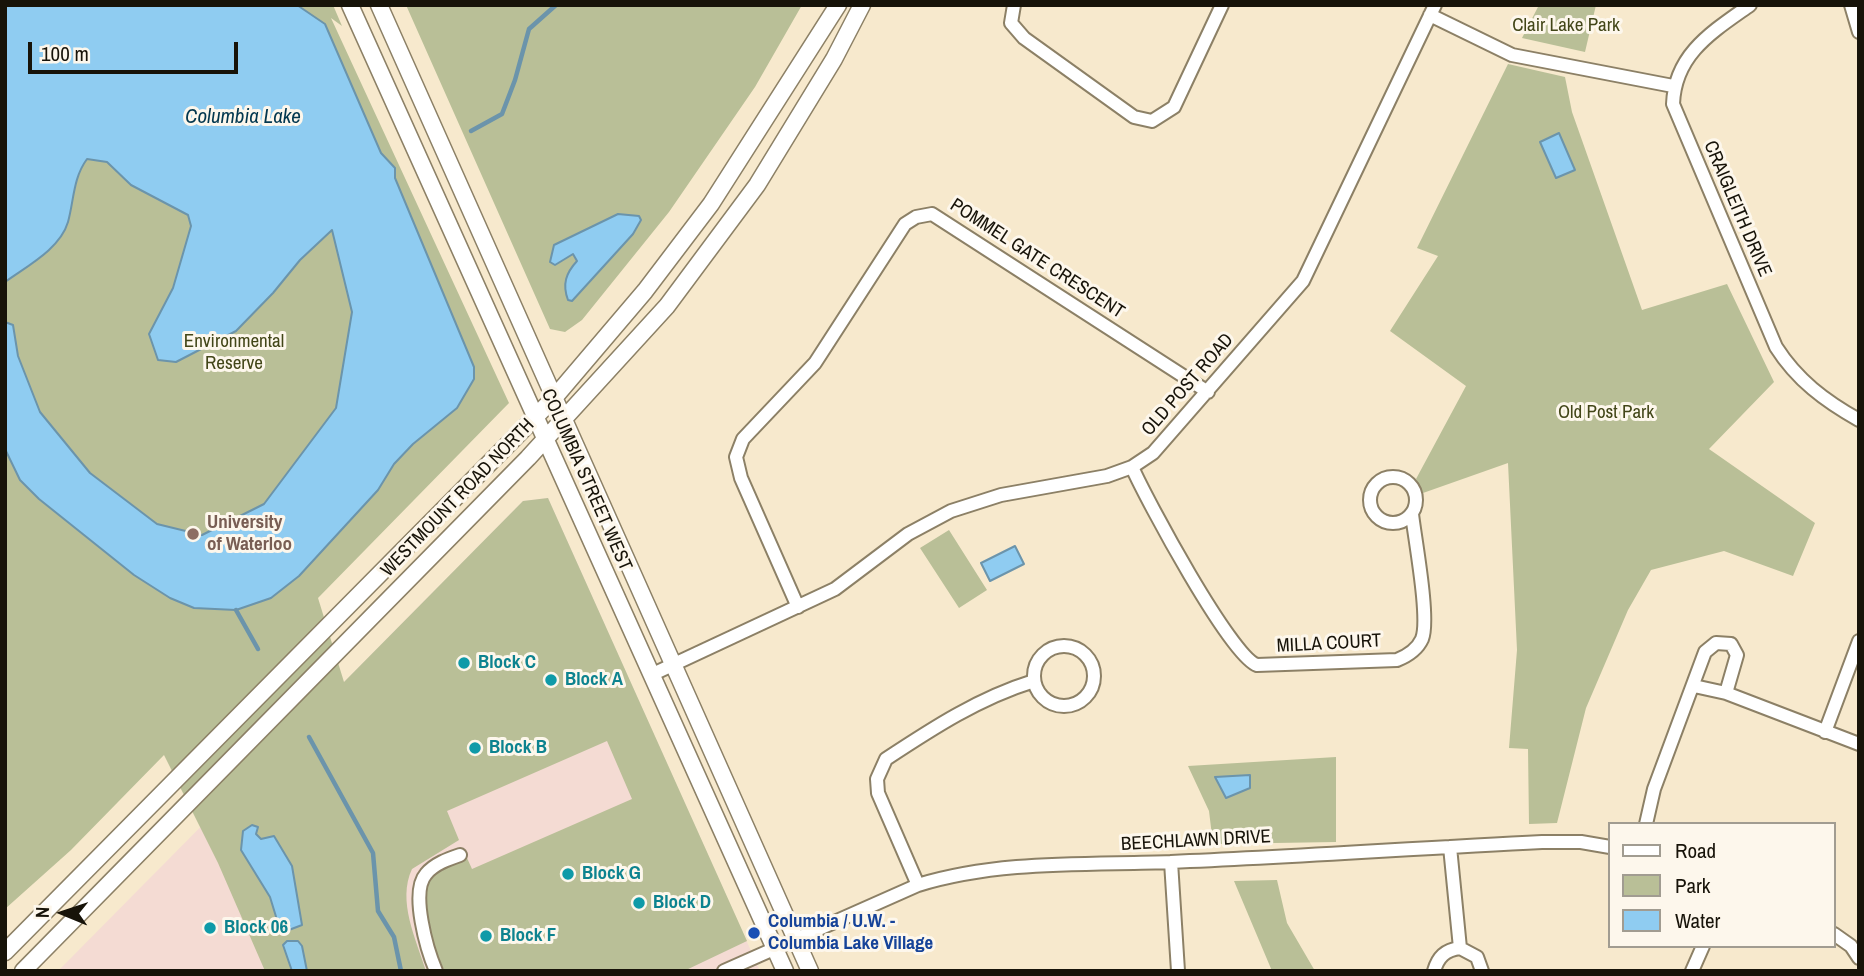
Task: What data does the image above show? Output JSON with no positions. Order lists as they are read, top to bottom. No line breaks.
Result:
{"streets":{"main road":["COLUMBIA STREET WEST","WESTMOUNT ROAD NORTH"],"street":["CRAIGLEITH DRIVE","POMMEL GATE CRESCENT","OLD POST ROAD","MILLA COURT","BEECHLAWN DRIVE"]},"crossings":[["POMMEL GATE CRESCENT","OLD POST ROAD"],["OLD POST ROAD","COLUMBIA STREET WEST"],["OLD POST ROAD","MILLA COURT"],["COLUMBIA STREET WEST","WESTMOUNT ROAD NORTH"],["COLUMBIA STREET WEST","BEECHLAWN DRIVE"]],"water":["Columbia Lake"],"parks":["Clair Lake Park","Environmental Reserve","Old Post Park"],"places":["University of Waterloo","Block C","Block A","Block B","Block G","Block D","Block 06","Columbia / U.W. - Columbia Lake Village","Block F"],"legend":["Road","Park","Water"],"scale_bar":"100 m","north":"left"}
